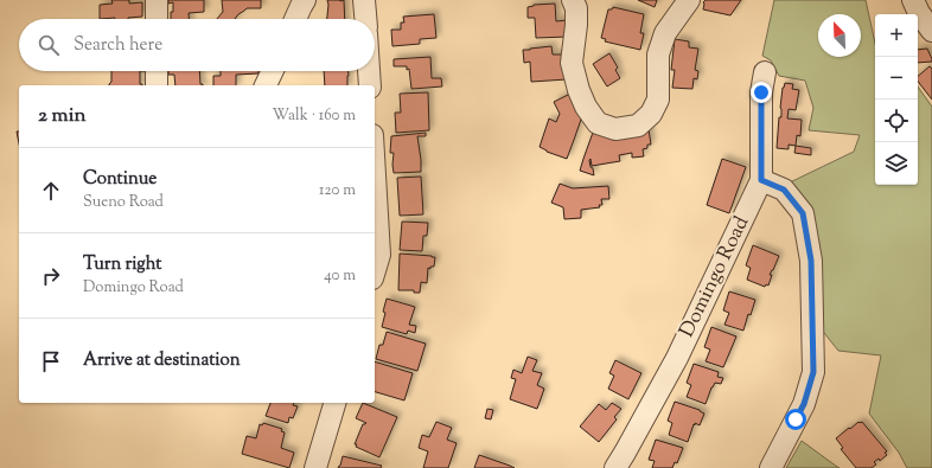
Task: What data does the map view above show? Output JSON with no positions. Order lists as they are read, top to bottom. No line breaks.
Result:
{"streets":{"street":["Domingo Road"]},"north":"top left","page":{"map_buttons":["+","−"],"search":"Search here","heading":["2 min","Walk · 160 m"],"list":[["Continue","Sueno Road","120 m"],["Turn right","Domingo Road","40 m"],"Arrive at destination"]}}
